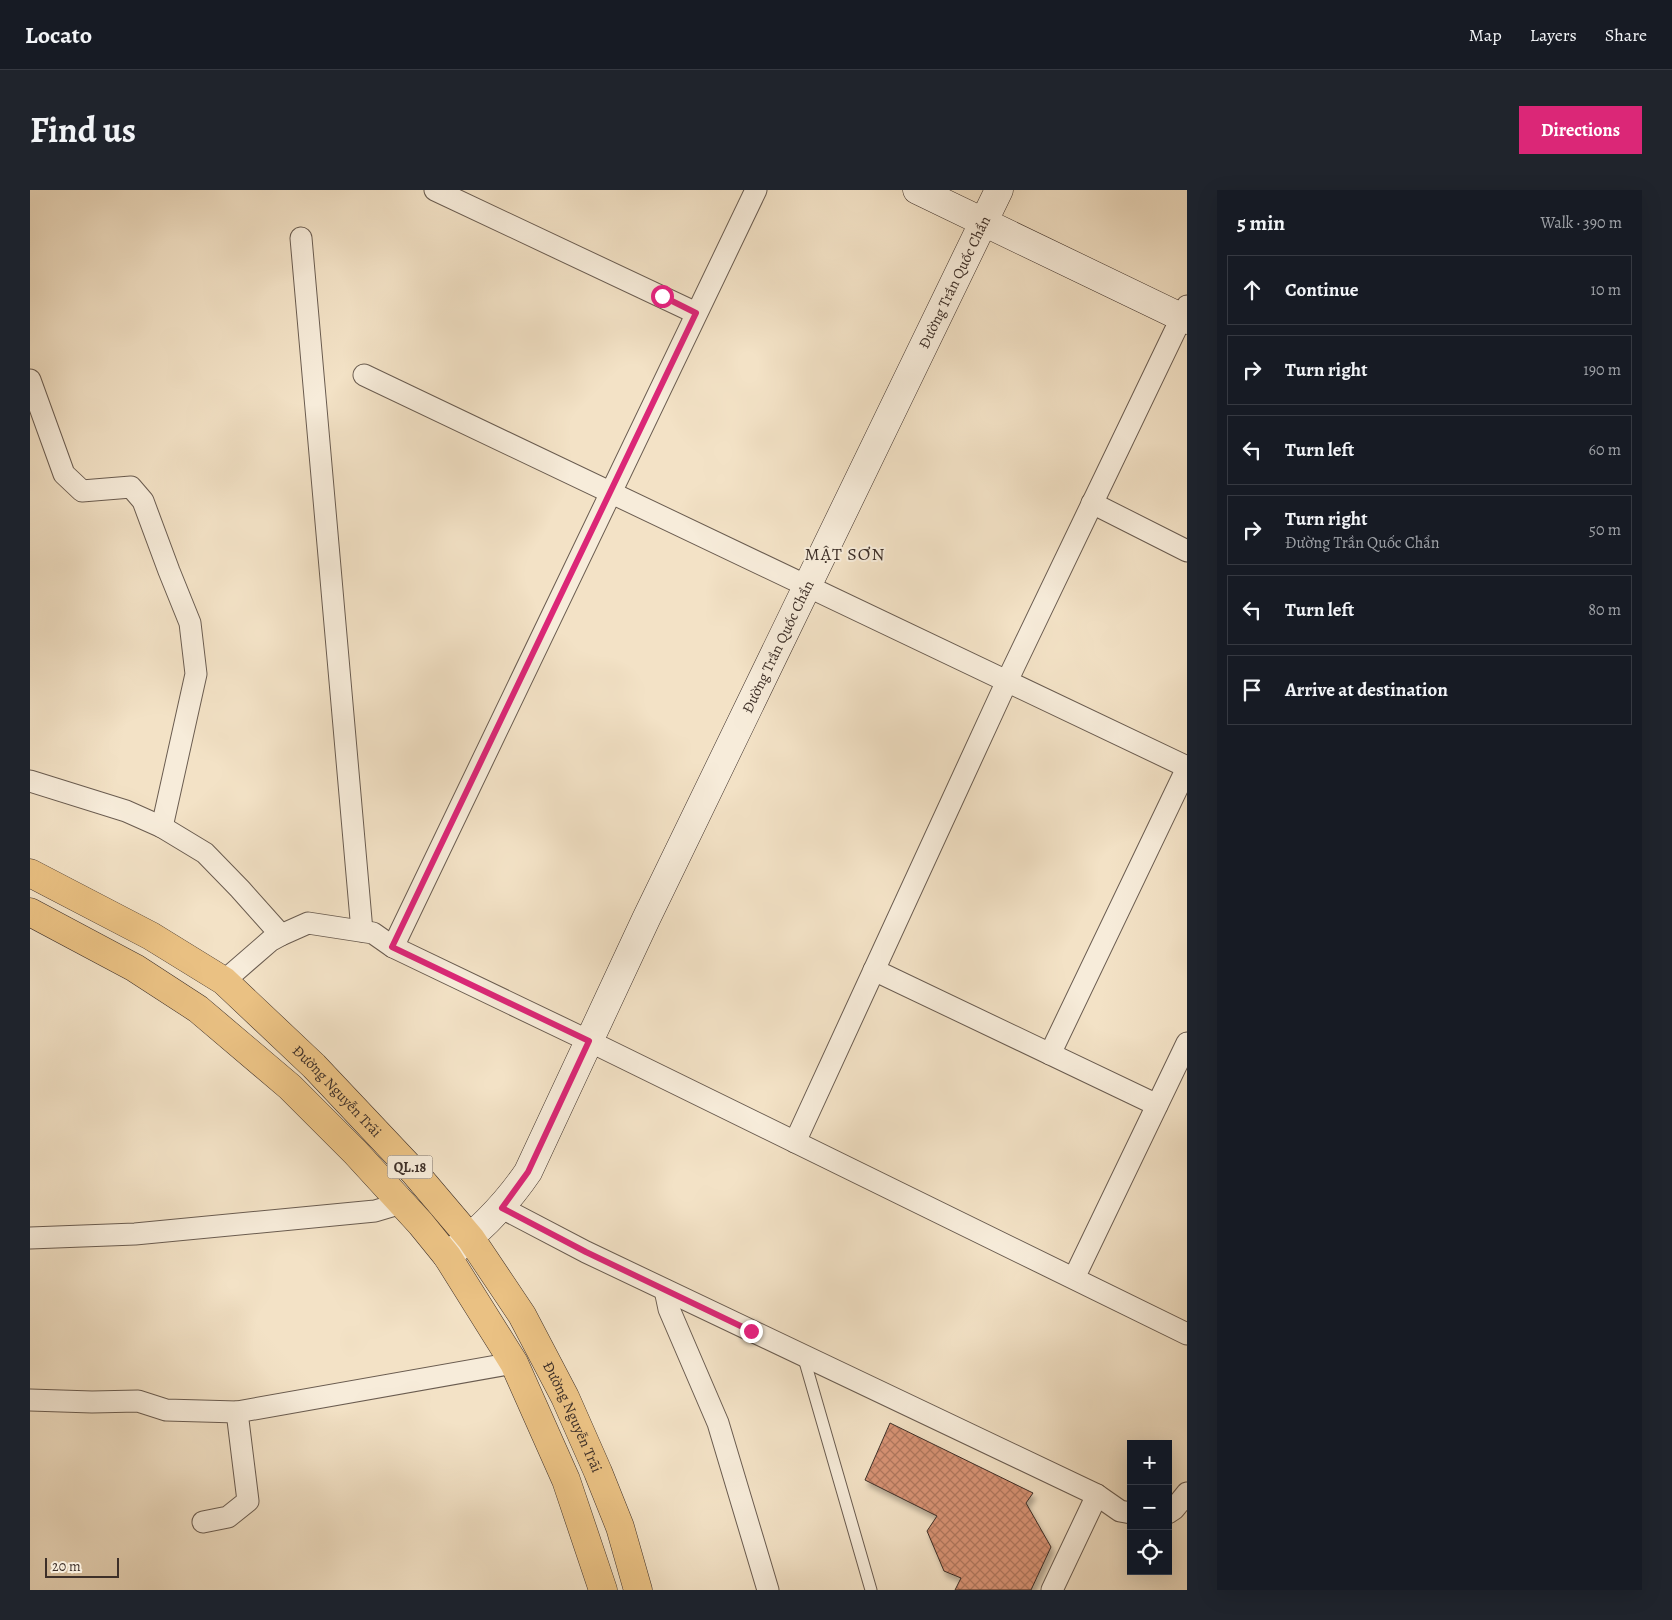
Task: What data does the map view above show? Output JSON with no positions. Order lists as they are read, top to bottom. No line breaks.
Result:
{"streets":{"highway":["Đường Nguyễn Trãi","QL.18"],"main road":["Đường Trần Quốc Chẩn"]},"crossings":[["Đường Trần Quốc Chẩn","Đường Nguyễn Trãi"]],"districts":["MẬT SƠN"],"scale_bar":"20 m","page":{"header":"Locato","nav":["Map","Layers","Share"],"title":"Find us","buttons":"Directions","heading":["5 min","Walk · 390 m"],"list":[["Continue","10 m"],["Turn right","190 m"],["Turn left","60 m"],["Turn right","Đường Trần Quốc Chẩn","50 m"],["Turn left","80 m"],"Arrive at destination"],"map_buttons":["+","−"],"scale":"20 m"}}
